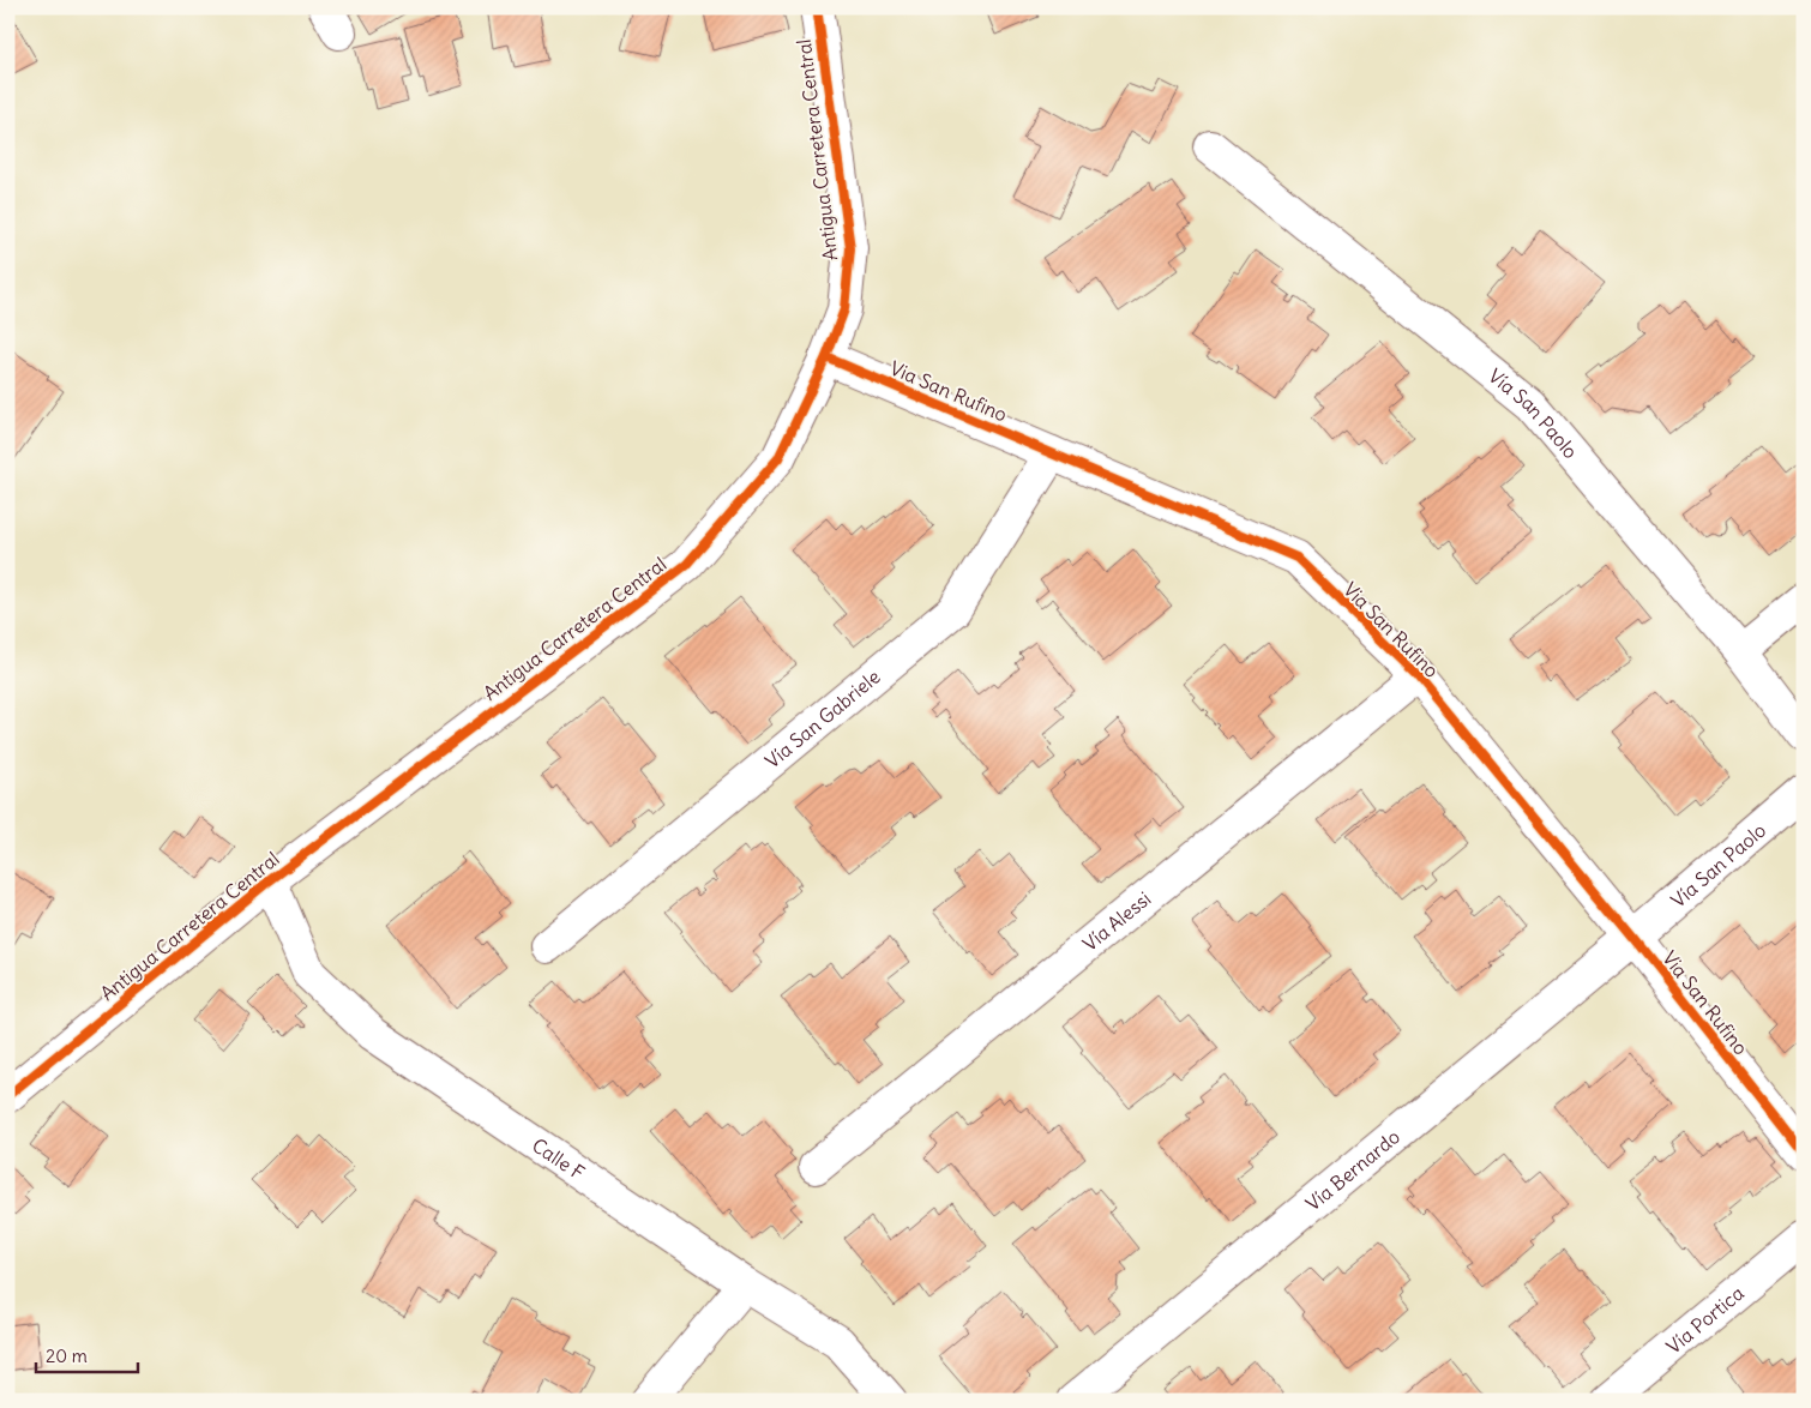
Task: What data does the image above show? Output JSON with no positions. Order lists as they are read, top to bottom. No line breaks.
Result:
{"streets":{"street":["Antigua Carretera Central","Via San Rufino","Vía San Paolo","Vía San Gabriele","Vía Alessi","Calle F","Vía Bernardo","Vía Portica"]},"crossings":[["Antigua Carretera Central","Via San Rufino"],["Antigua Carretera Central","Calle F"],["Via San Rufino","Vía San Paolo"],["Via San Rufino","Vía San Gabriele"],["Via San Rufino","Vía Alessi"],["Via San Rufino","Vía Bernardo"],["Vía San Paolo","Vía Bernardo"]],"scale_bar":"20 m"}
